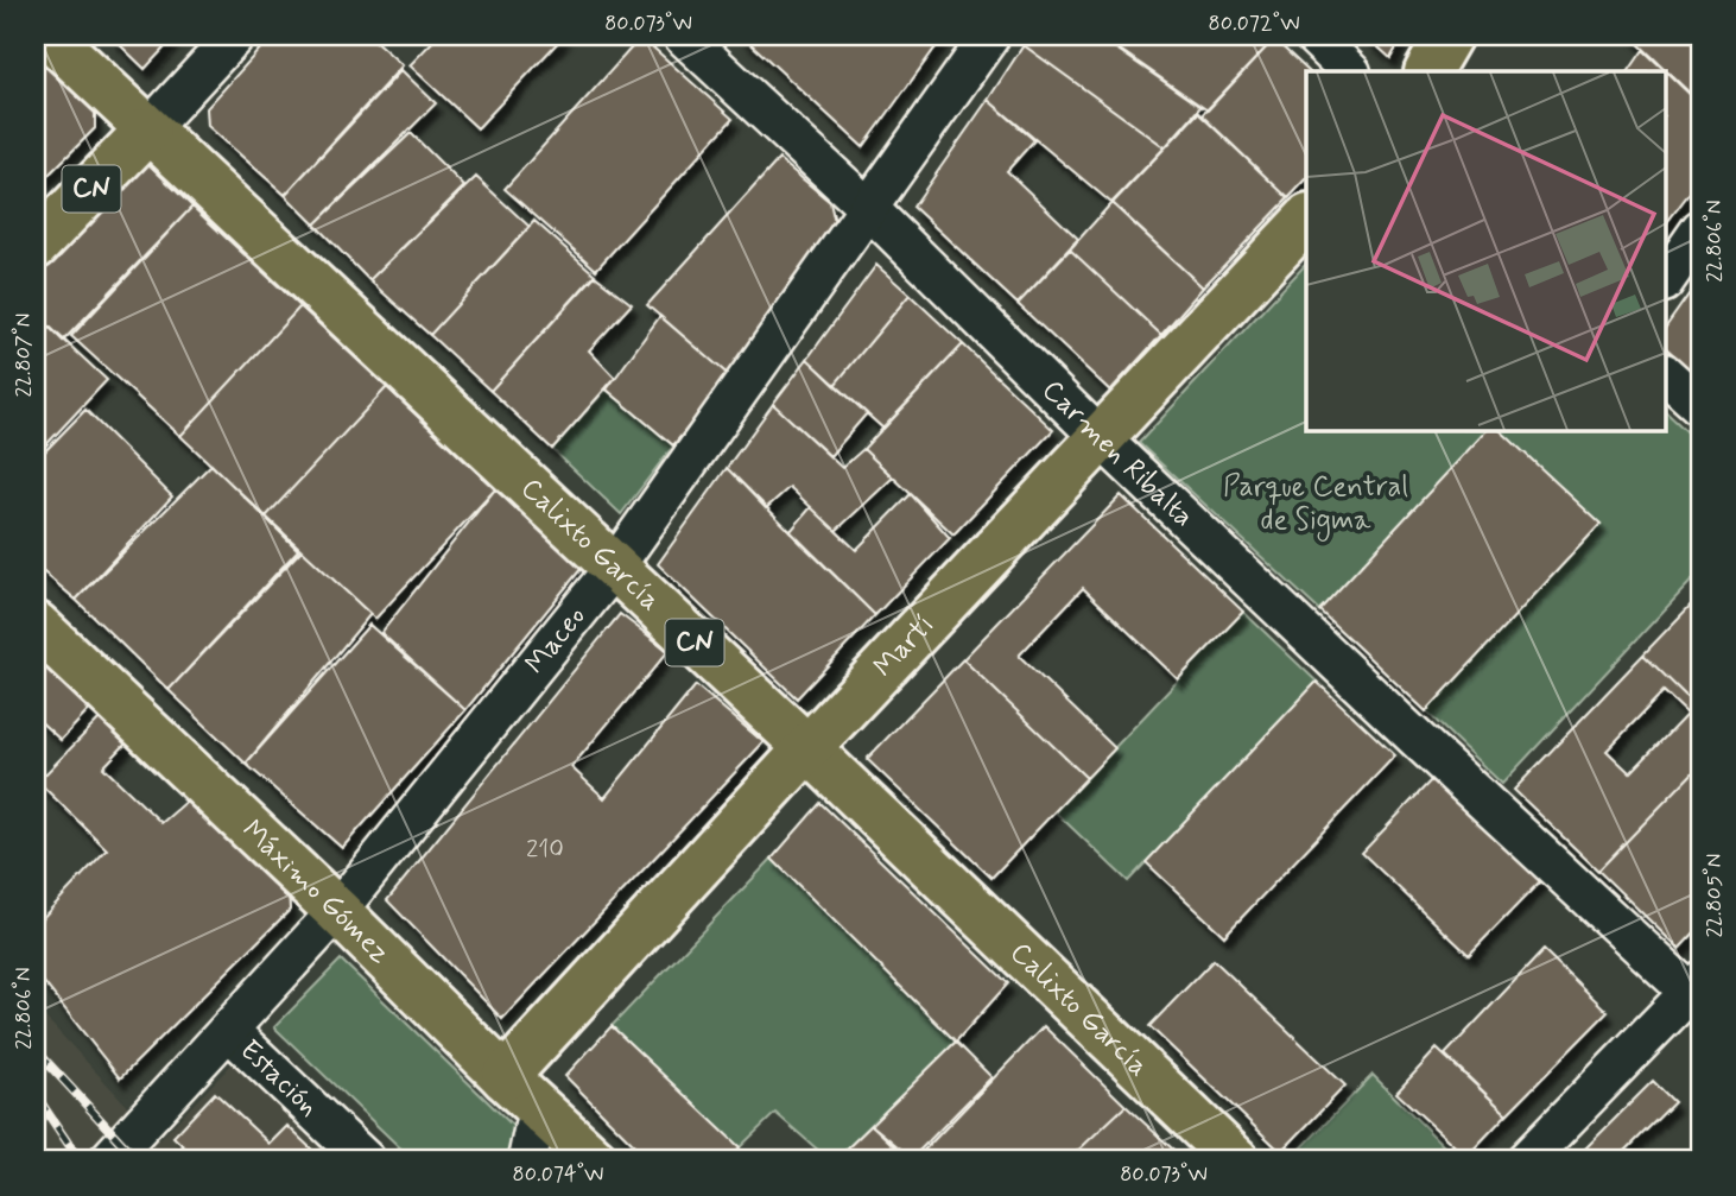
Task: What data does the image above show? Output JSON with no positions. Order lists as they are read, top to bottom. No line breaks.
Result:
{"streets":{"main road":["CN","Calixto García","Martí","Máximo Gómez"],"street":["Carmen Ribalta","Maceo","Estación"]},"crossings":[["CN","Calixto García"],["Carmen Ribalta","Maceo"],["Carmen Ribalta","Martí"],["Calixto García","Maceo"],["Calixto García","Martí"],["Maceo","Máximo Gómez"],["Maceo","Estación"],["Martí","Máximo Gómez"]],"parks":["Parque Central de Sigma"],"house_numbers":["210"],"coordinates":["80.073°W","80.072°W","22.806°N","22.807°N","22.805°N","80.074°W"]}
